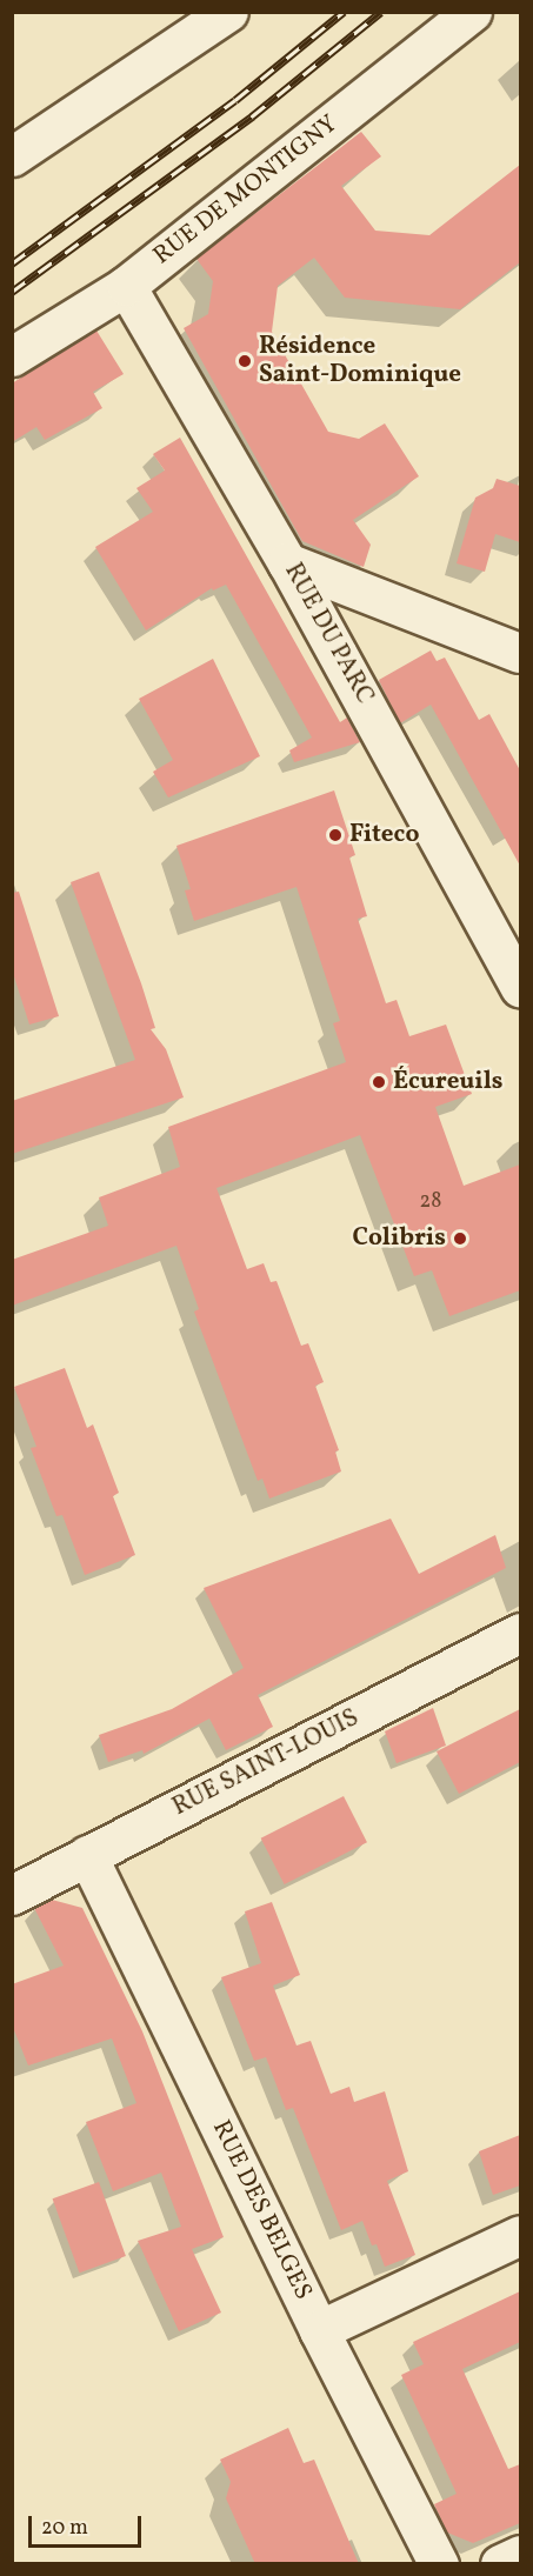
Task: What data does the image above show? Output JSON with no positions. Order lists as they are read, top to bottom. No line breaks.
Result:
{"streets":{"street":["RUE DE MONTIGNY","RUE DU PARC","RUE SAINT-LOUIS","RUE DES BELGES"]},"crossings":[["RUE DE MONTIGNY","RUE DU PARC"],["RUE SAINT-LOUIS","RUE DES BELGES"]],"places":["Résidence Saint-Dominique","Fiteco","Écureuils","Colibris"],"house_numbers":["28"],"scale_bar":"20 m"}
